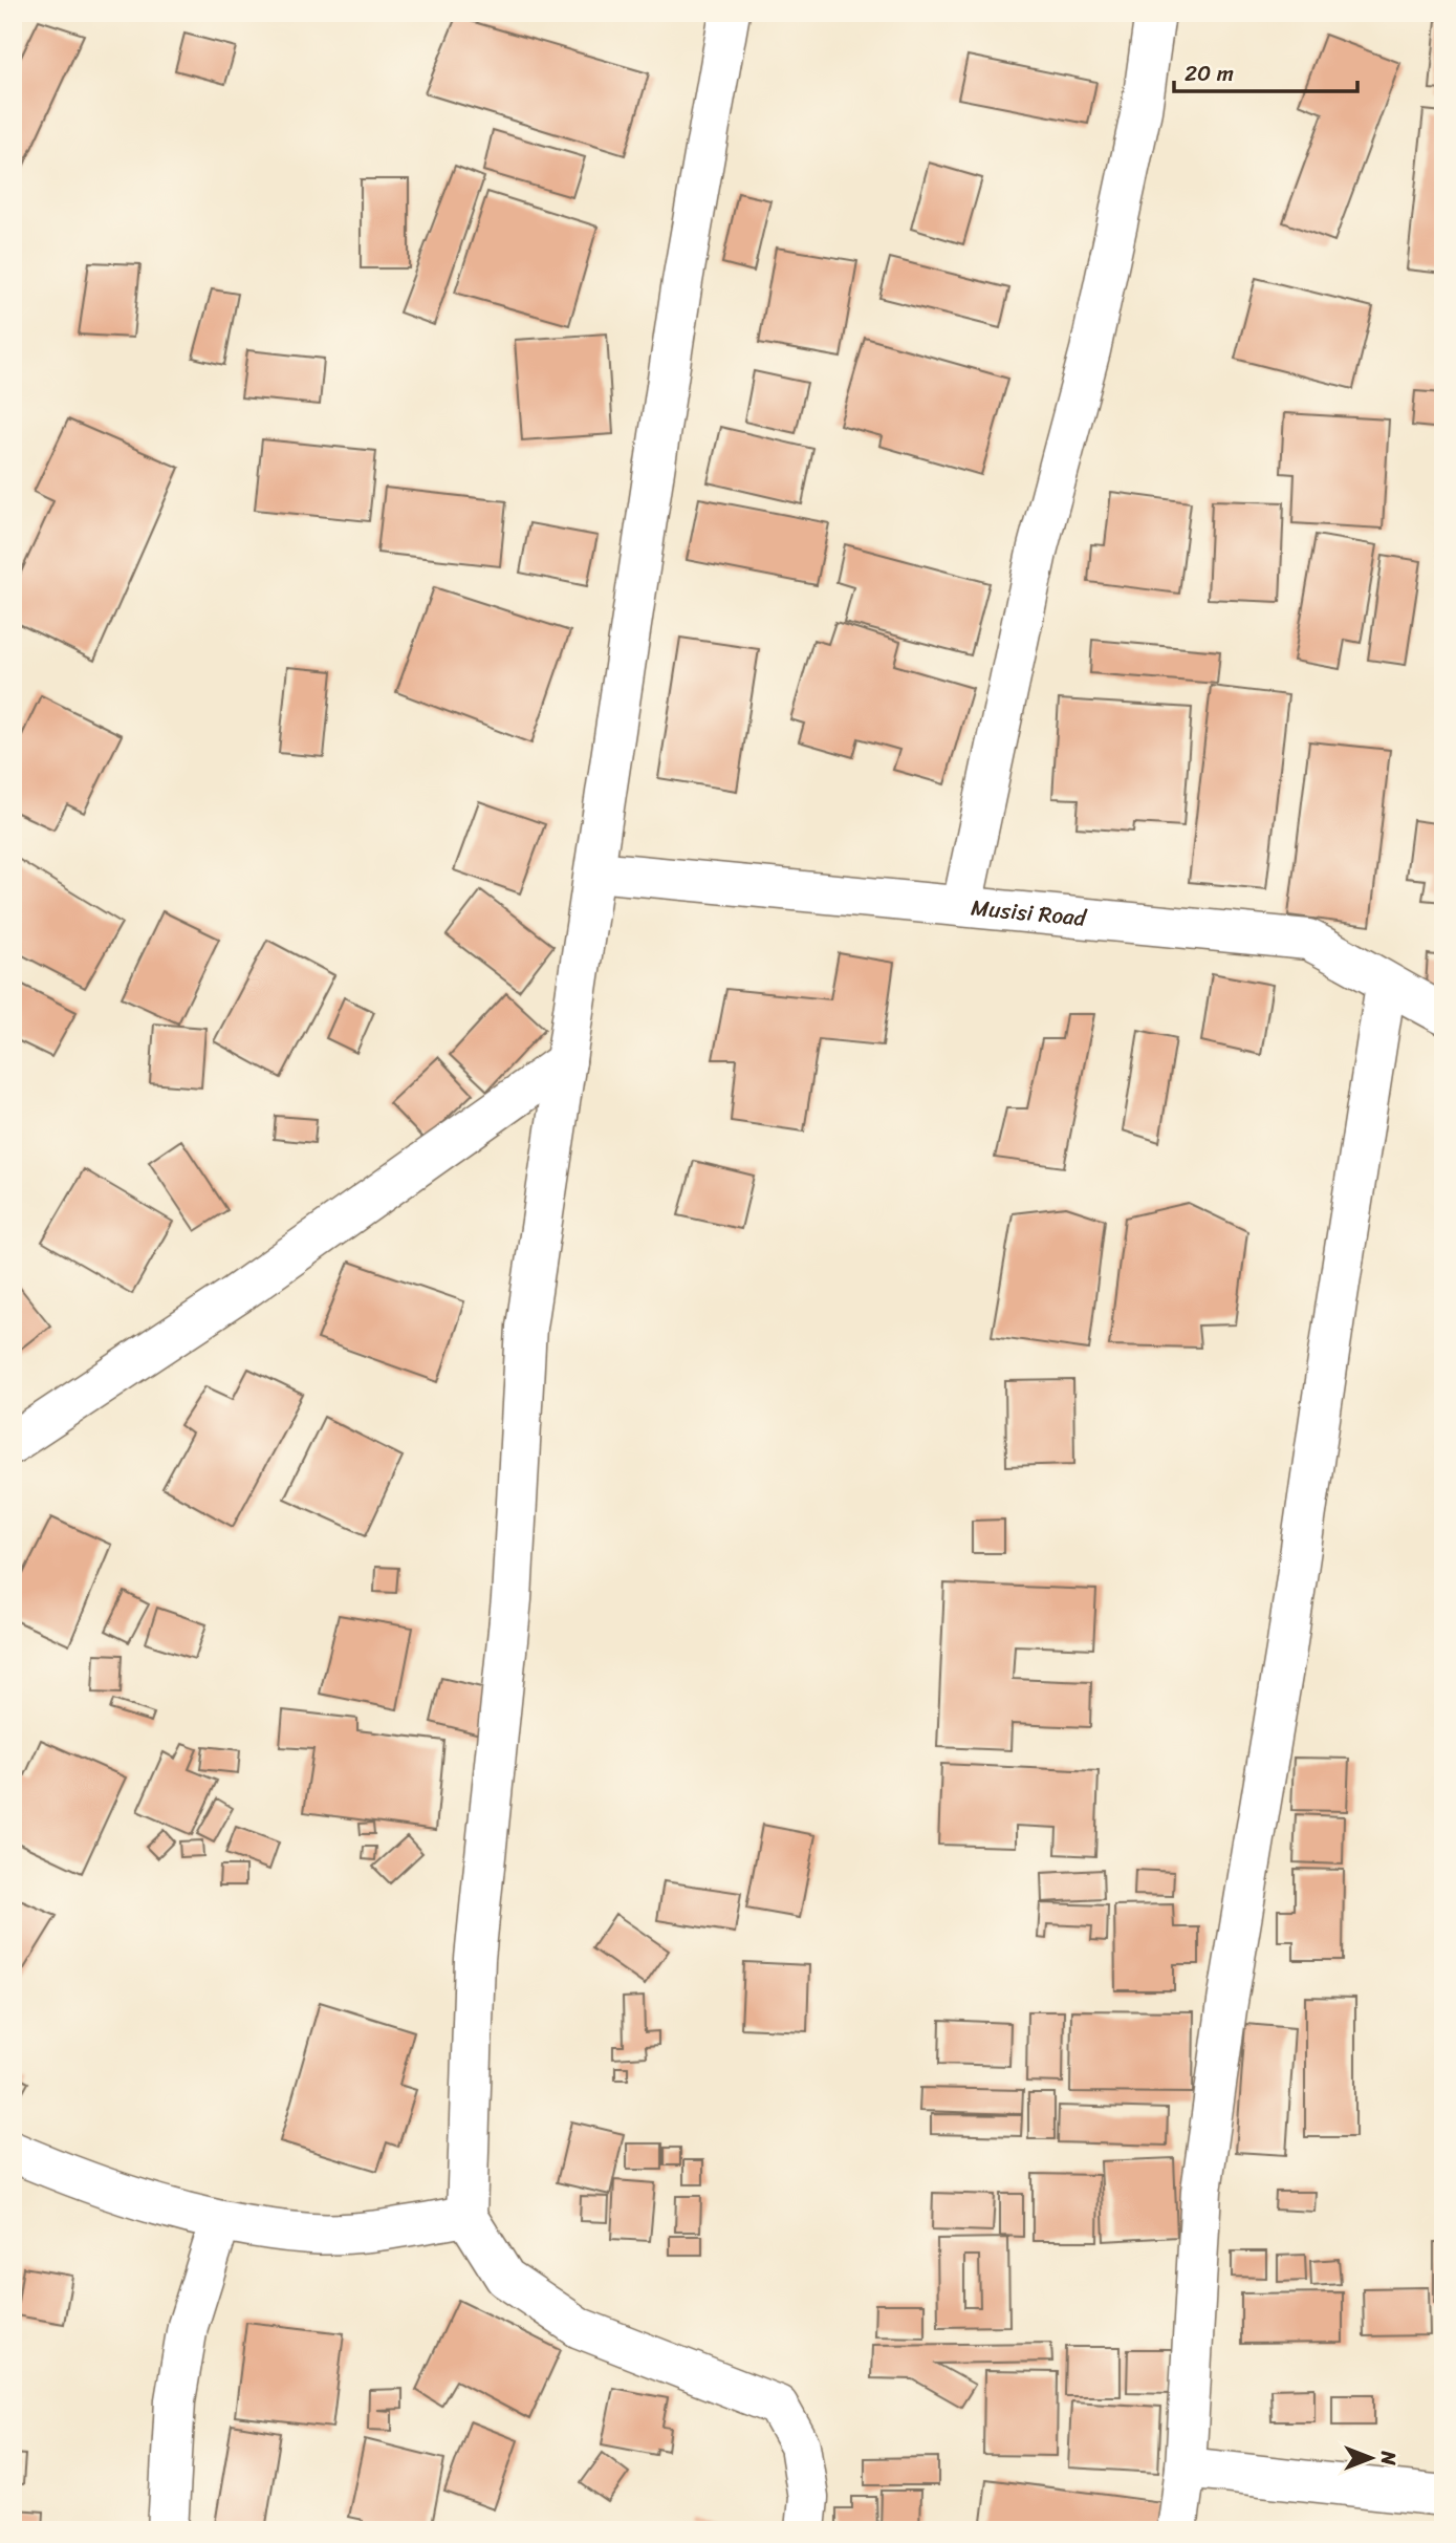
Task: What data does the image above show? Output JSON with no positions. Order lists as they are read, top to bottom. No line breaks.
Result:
{"streets":{"street":["Musisi Road"]},"scale_bar":"20 m","north":"right"}
